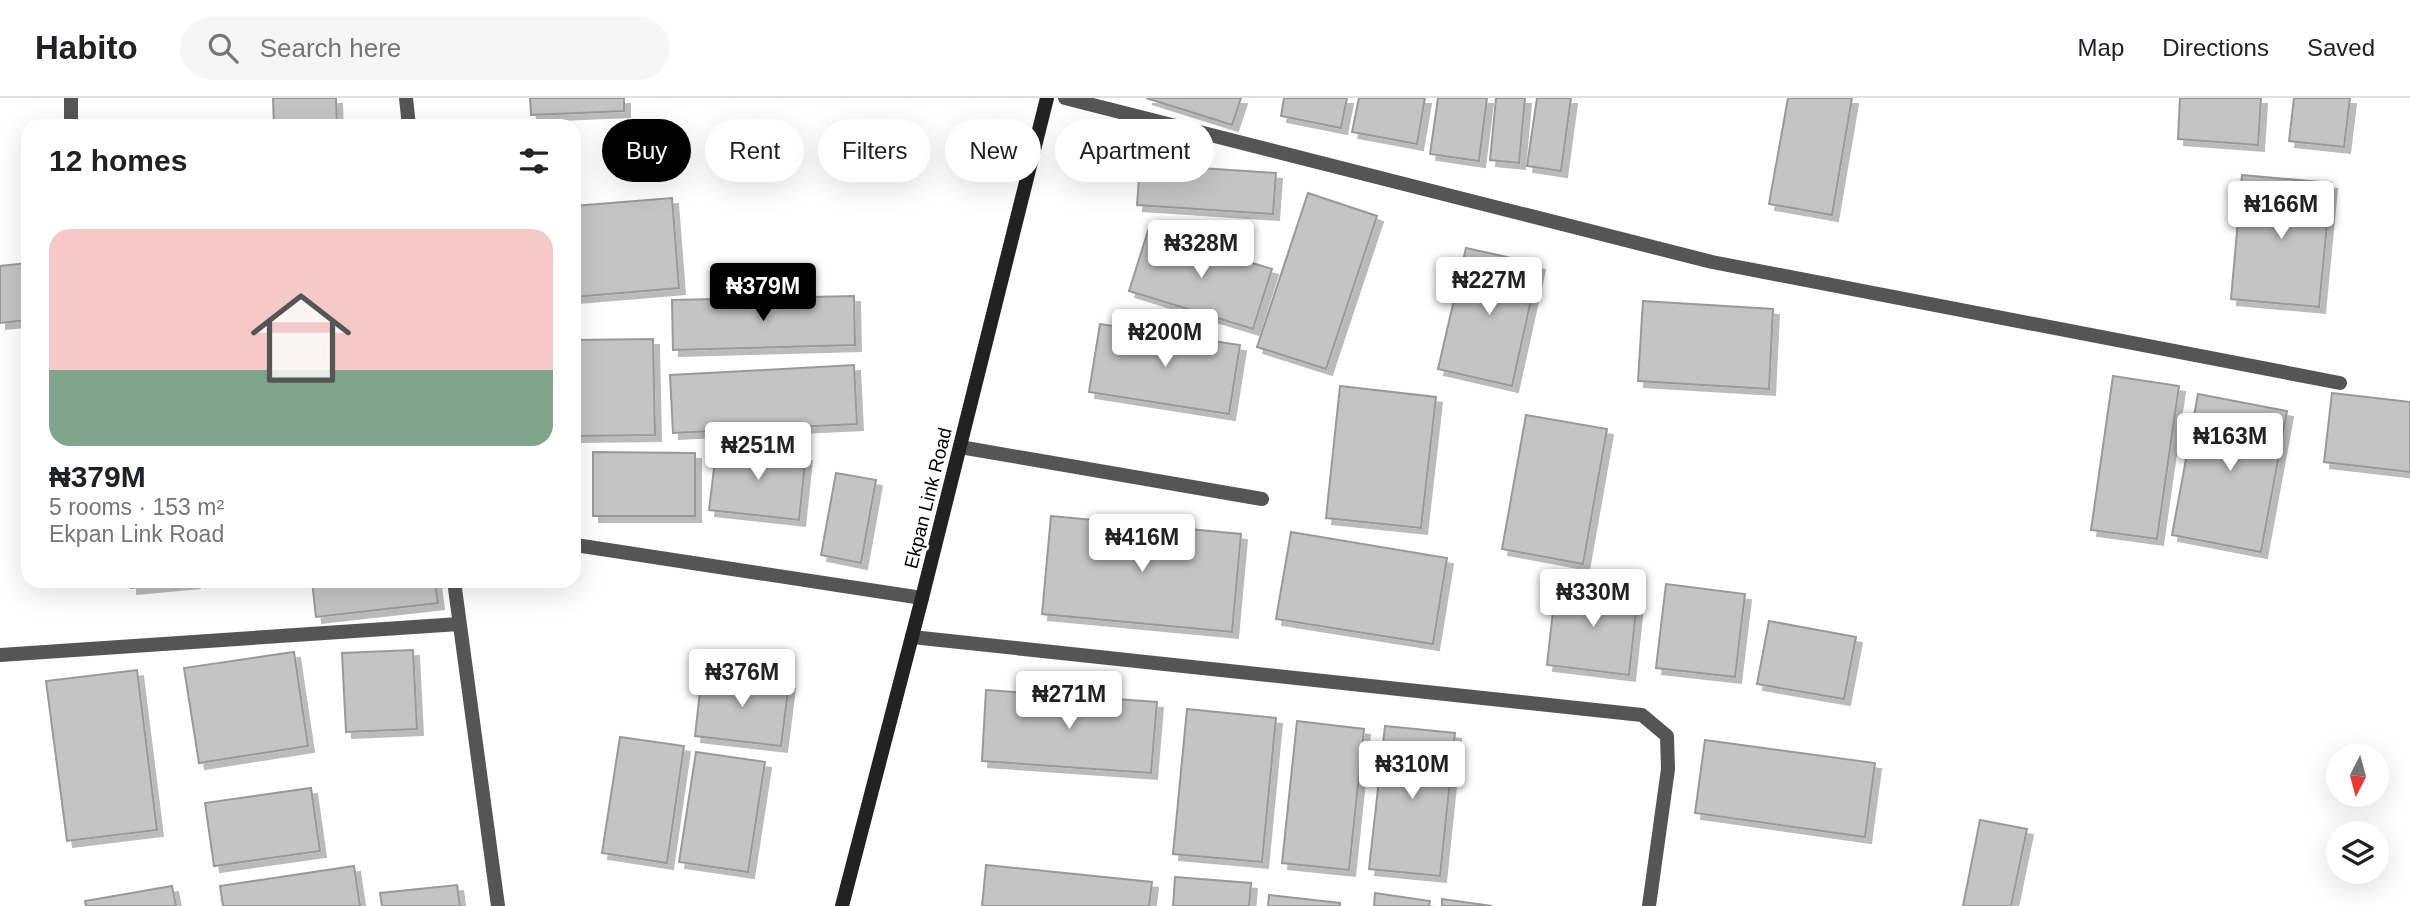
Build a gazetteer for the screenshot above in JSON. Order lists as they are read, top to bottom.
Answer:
{
  "streets": {
    "street": ["Ekpan Link Road"]
  },
  "north": "bottom",
  "page": {
    "header": "Habito",
    "search": "Search here",
    "nav": ["Map", "Directions", "Saved"],
    "chip": [
      "Buy",
      "Rent",
      "Filters",
      "New",
      "Apartment"
    ],
    "heading": "12 homes",
    "price": [
      "₦166M",
      "₦328M",
      "₦227M",
      "₦379M",
      "₦200M",
      "₦163M",
      "₦251M",
      "₦416M",
      "₦330M",
      "₦376M",
      "₦271M",
      "₦310M"
    ],
    "list": [
      {
        "name": "₦379M",
        "note": "5 rooms · 153 m² · Ekpan Link Road"
      }
    ]
  }
}
